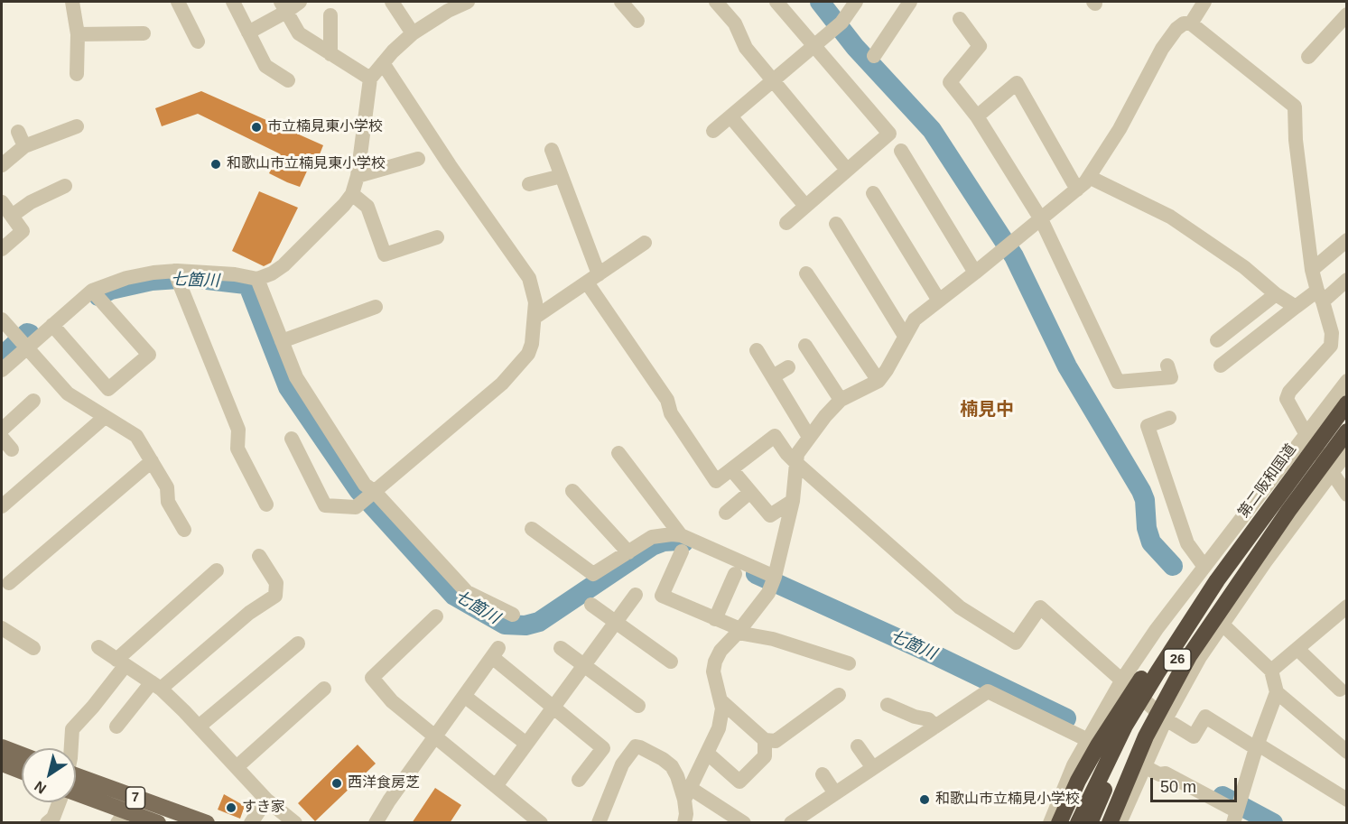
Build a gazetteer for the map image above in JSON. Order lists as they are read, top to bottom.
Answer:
{
  "streets": {
    "highway": ["第二阪和国道", "26"],
    "main road": ["7"]
  },
  "crossings": [
    ["第二阪和国道", "26"]
  ],
  "districts": ["楠見中"],
  "water": ["七箇川"],
  "places": [
    "市立楠見東小学校",
    "和歌山市立楠見東小学校",
    "西洋食房芝",
    "和歌山市立楠見小学校",
    "すき家"
  ],
  "scale_bar": "50 m",
  "north": "bottom left"
}
